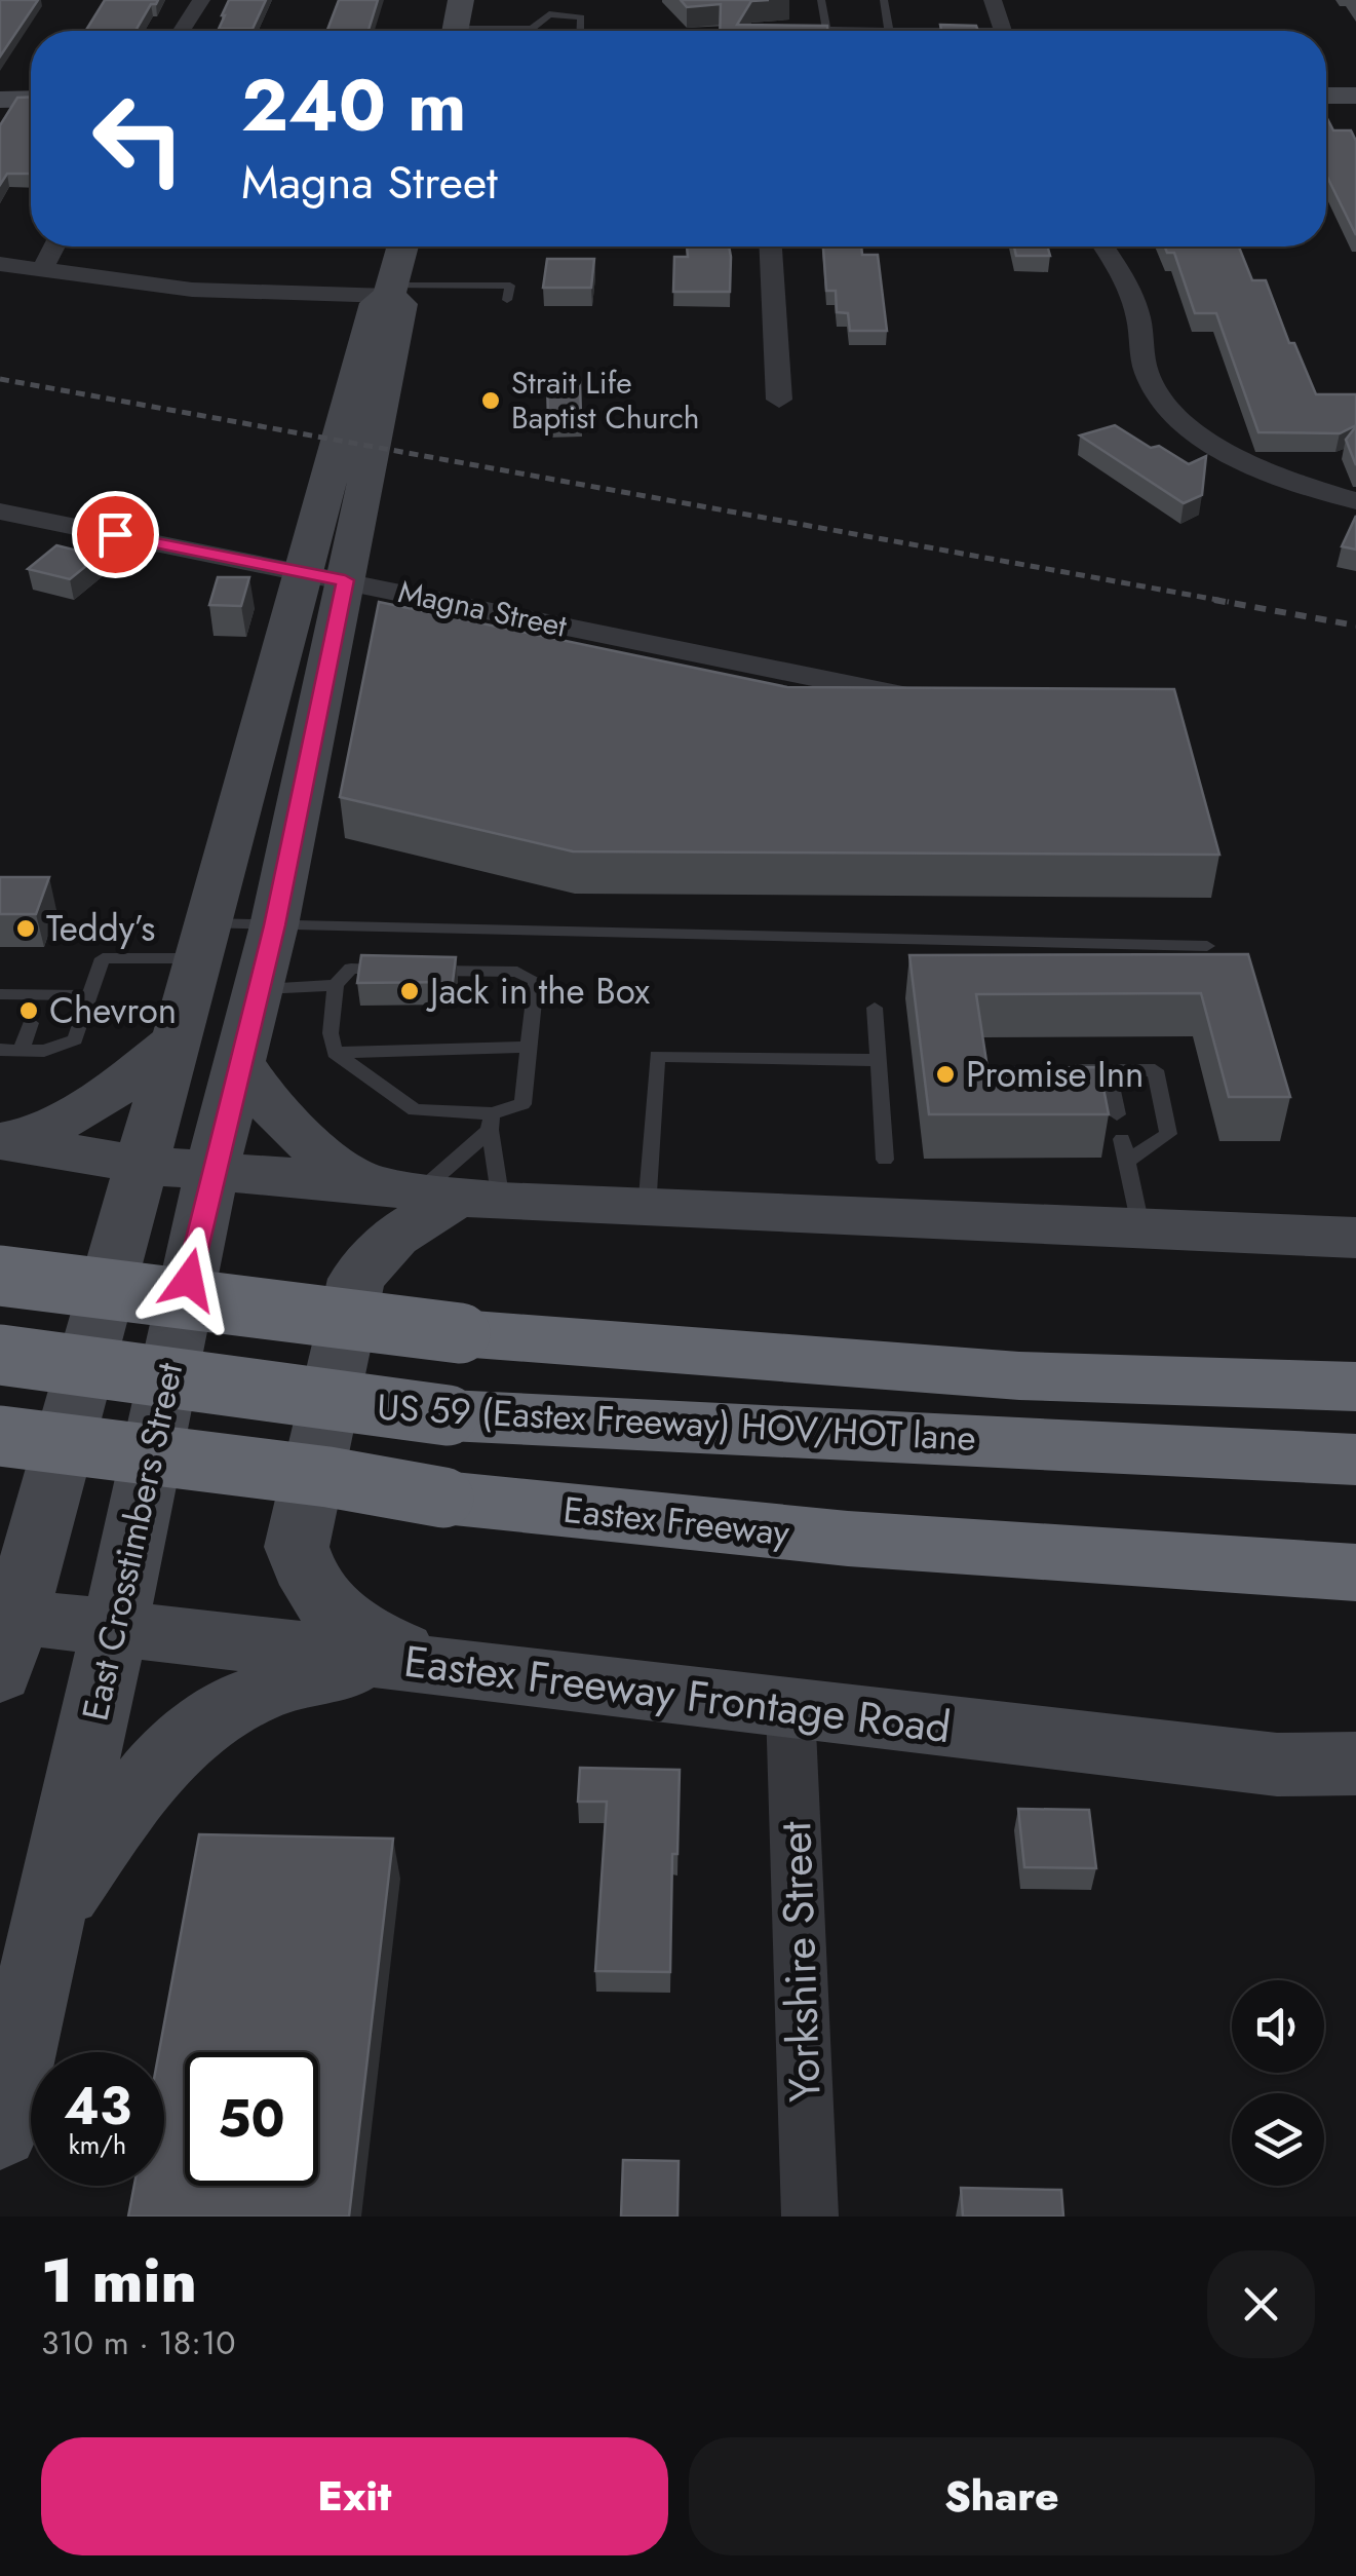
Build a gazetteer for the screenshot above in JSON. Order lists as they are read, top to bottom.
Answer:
{
  "streets": {
    "highway": ["US 59 (Eastex Freeway) HOV/HOT lane", "Eastex Freeway"],
    "main road": ["East Crosstimbers Street", "Eastex Freeway Frontage Road"],
    "street": ["Magna Street", "Yorkshire Street"]
  },
  "crossings": [
    ["Magna Street", "East Crosstimbers Street"],
    ["East Crosstimbers Street", "Eastex Freeway Frontage Road"],
    ["Eastex Freeway Frontage Road", "Yorkshire Street"]
  ],
  "places": [
    "Strait Life Baptist Church",
    "Teddy’s",
    "Jack in the Box",
    "Chevron",
    "Promise Inn"
  ],
  "page": {
    "turn": ["240 m", "Magna Street"],
    "speed": "43 km/h",
    "limit": "50",
    "heading": ["1 min", "310 m · 18:10"],
    "buttons": ["Exit", "Share"]
  }
}
